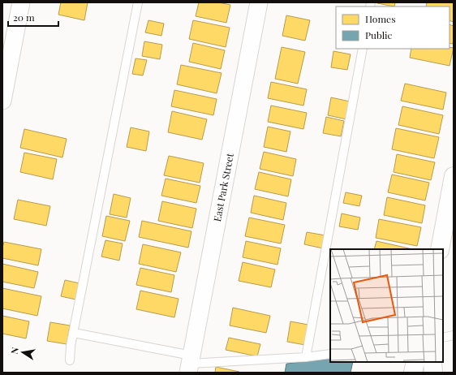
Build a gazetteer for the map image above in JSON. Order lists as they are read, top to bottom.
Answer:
{
  "streets": {
    "street": ["East Park Street"]
  },
  "legend": ["Homes", "Public"],
  "scale_bar": "20 m",
  "north": "left"
}
